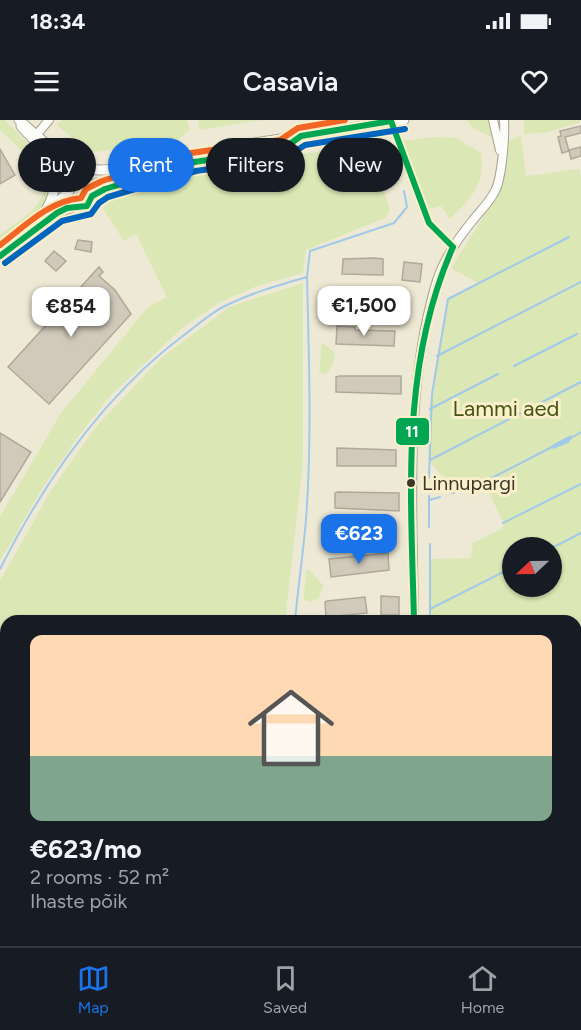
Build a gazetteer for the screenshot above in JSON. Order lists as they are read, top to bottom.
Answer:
{
  "parks": ["Lammi aed"],
  "places": ["Linnupargi"],
  "lines": ["transit line 11"],
  "north": "left",
  "page": {
    "status": "18:34",
    "header": "Casavia",
    "chip": [
      "Buy",
      "Rent",
      "Filters",
      "New"
    ],
    "price": ["€1,500", "€854", "€623"],
    "list": [
      {
        "name": "€623/mo",
        "note": "2 rooms · 52 m² · Ihaste põik"
      }
    ],
    "tabs": ["Map", "Saved", "Home"]
  }
}
